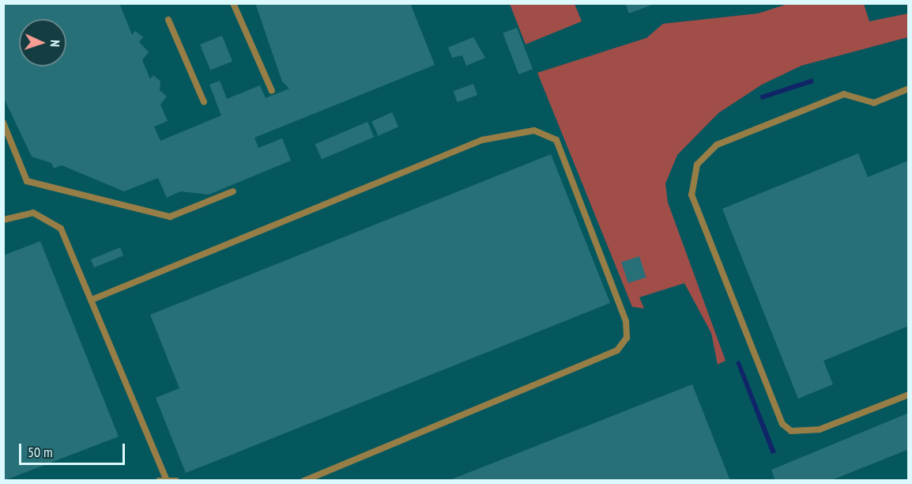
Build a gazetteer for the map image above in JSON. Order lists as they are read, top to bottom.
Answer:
{
  "scale_bar": "50 m",
  "north": "right"
}
